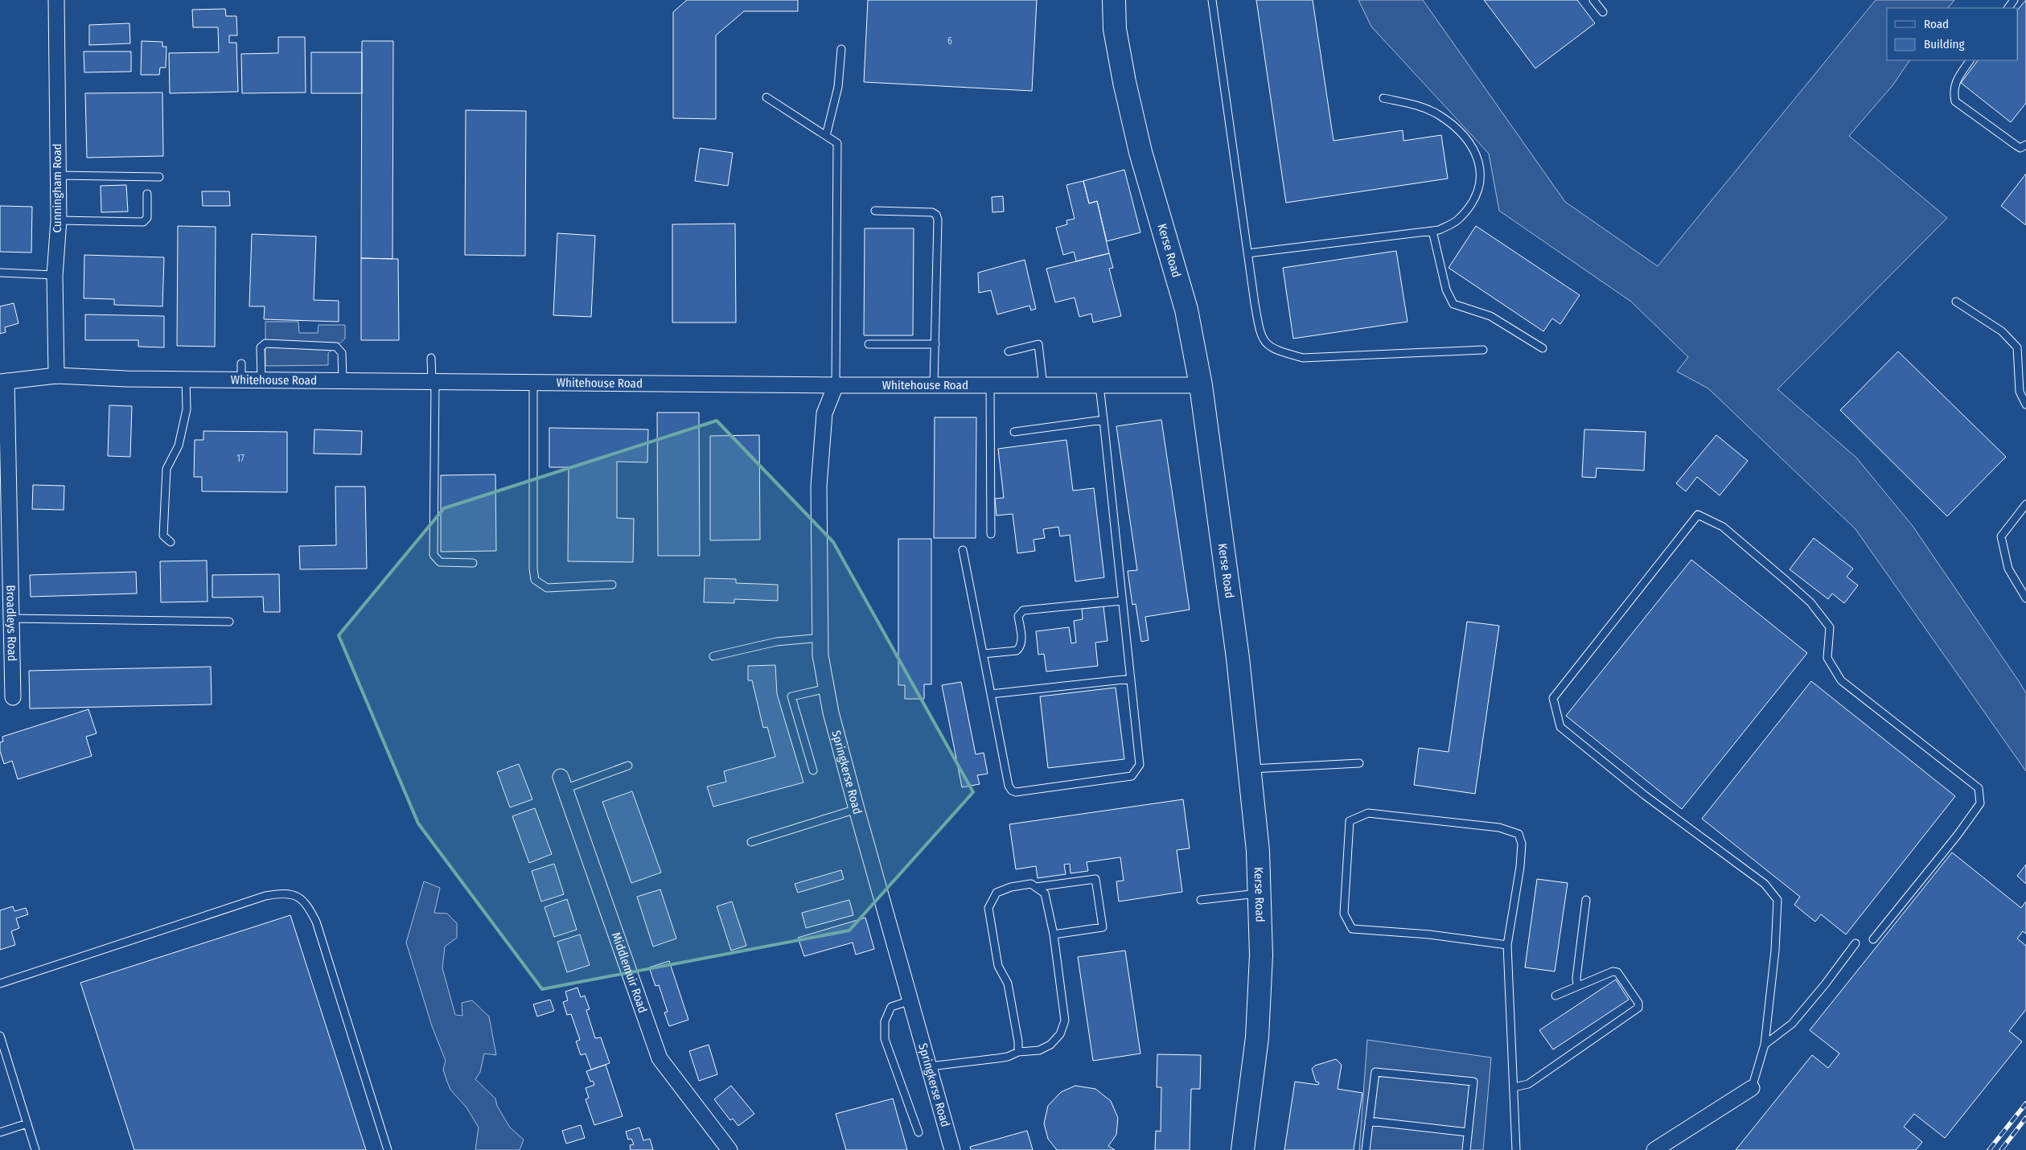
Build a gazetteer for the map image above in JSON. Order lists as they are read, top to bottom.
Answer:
{
  "streets": {
    "main road": ["Kerse Road"],
    "street": [
      "Cunningham Road",
      "Whitehouse Road",
      "Broadleys Road",
      "Springkerse Road",
      "Middlemuir Road"
    ]
  },
  "crossings": [
    ["Cunningham Road", "Whitehouse Road"],
    ["Kerse Road", "Whitehouse Road"],
    ["Whitehouse Road", "Broadleys Road"],
    ["Whitehouse Road", "Springkerse Road"]
  ],
  "house_numbers": ["6", "17"],
  "legend": ["Road", "Building"]
}
